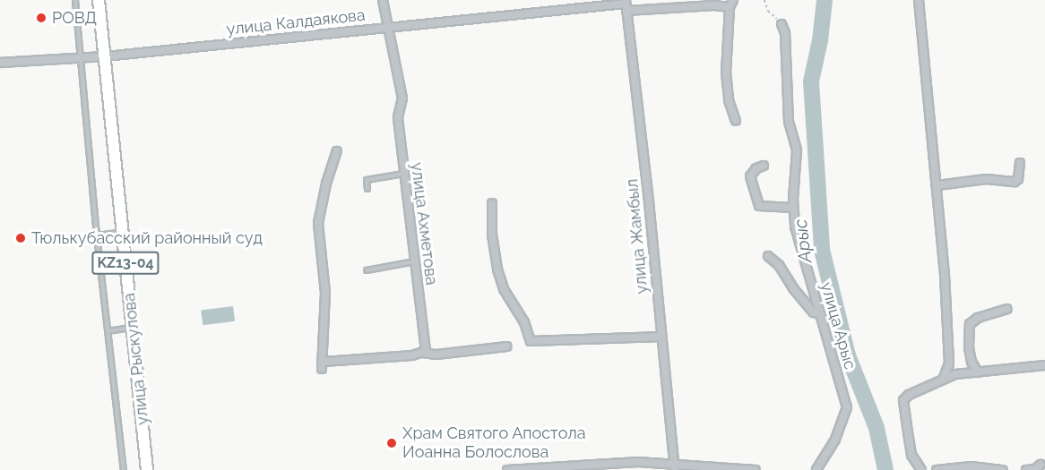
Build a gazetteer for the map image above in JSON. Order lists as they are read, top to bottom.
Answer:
{
  "streets": {
    "main road": ["KZ13-04", "улица Рыскулова"],
    "street": [
      "улица Калдаякова",
      "улица Ахметова",
      "улица Жамбыл",
      "улица Арыс"
    ]
  },
  "crossings": [
    ["улица Калдаякова", "улица Ахметова"],
    ["улица Калдаякова", "улица Жамбыл"],
    ["улица Калдаякова", "KZ13-04"],
    ["улица Калдаякова", "улица Рыскулова"],
    ["KZ13-04", "улица Рыскулова"]
  ],
  "water": ["Арыс"],
  "places": ["РОВД", "Тюлькубасский районный суд", "Храм Святого Апостола Иоанна Болослова"]
}
